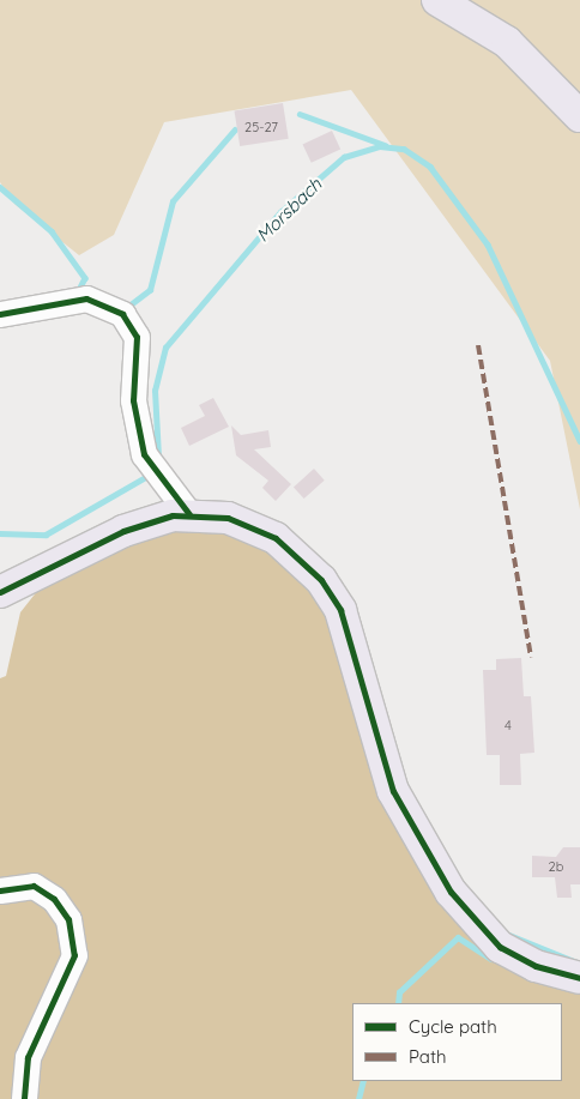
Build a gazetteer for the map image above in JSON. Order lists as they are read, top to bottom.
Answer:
{
  "water": ["Morsbach"],
  "house_numbers": ["25-27", "4", "2b"],
  "legend": ["Cycle path", "Path"]
}
